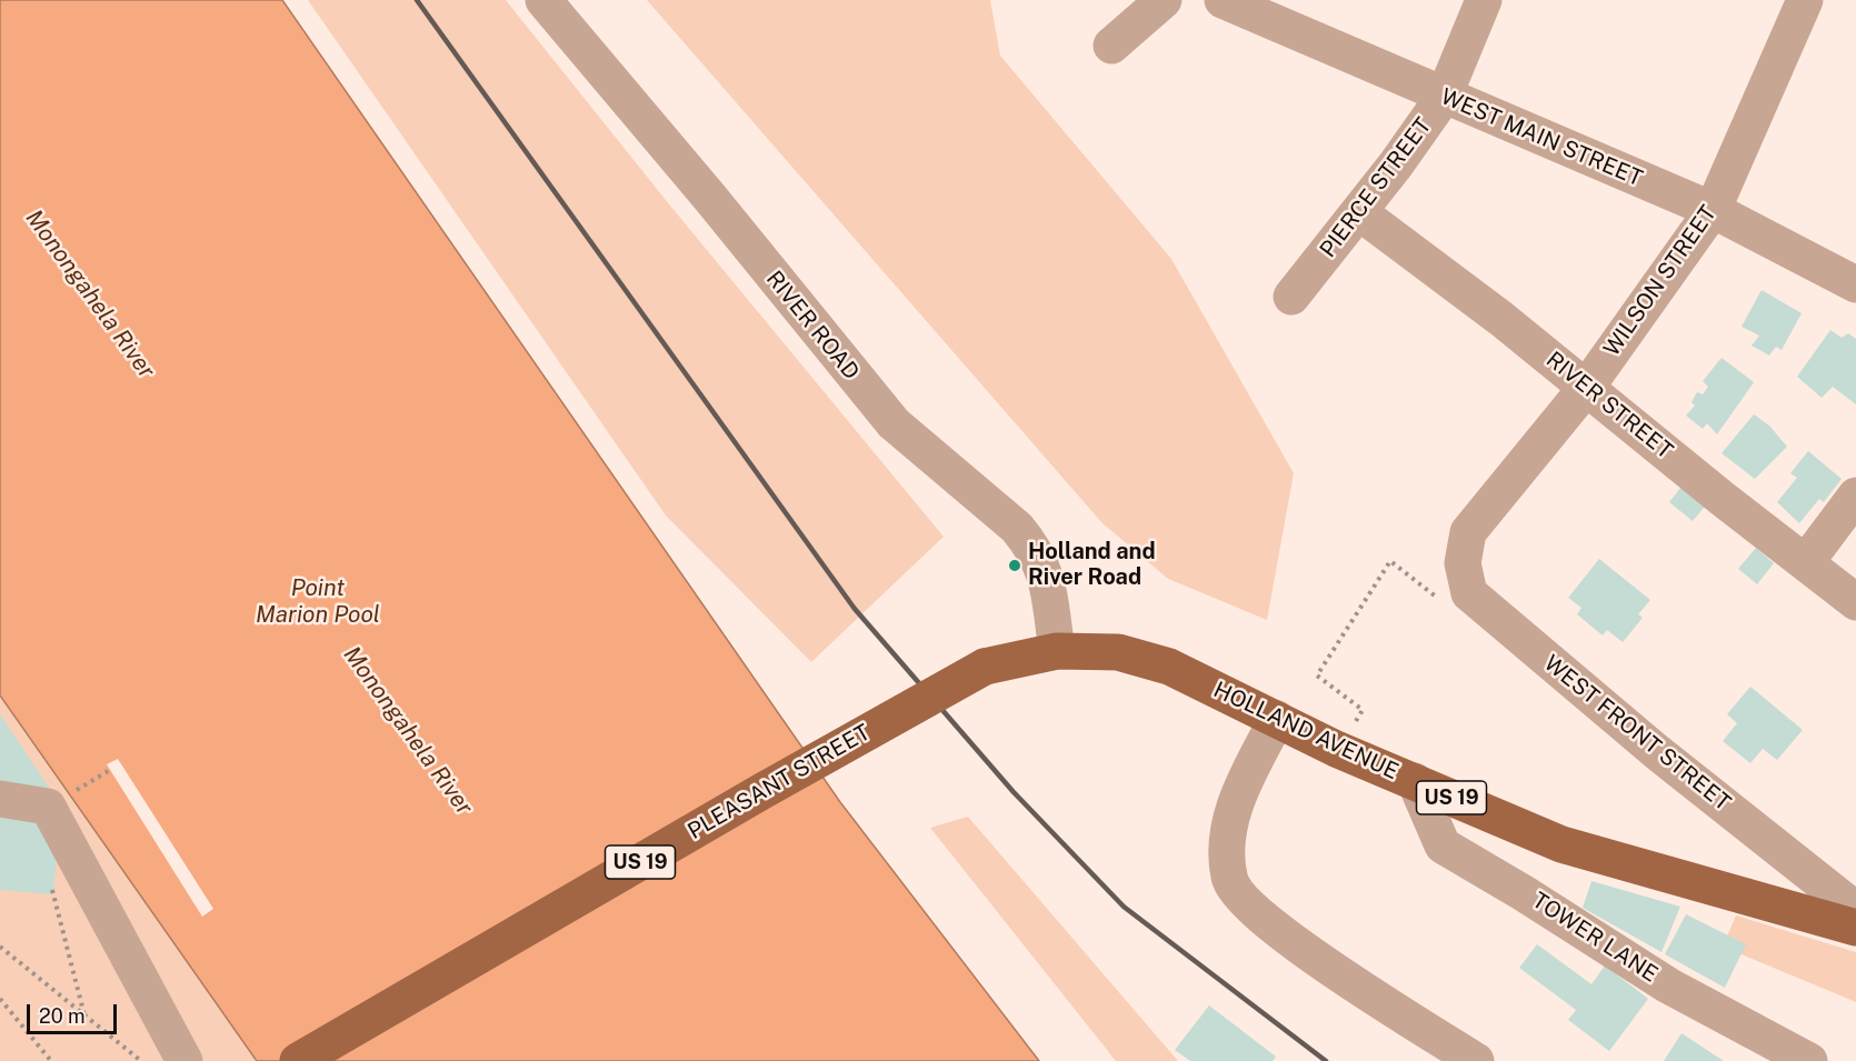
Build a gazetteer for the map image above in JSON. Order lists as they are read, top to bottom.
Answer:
{
  "streets": {
    "main road": ["HOLLAND AVENUE", "PLEASANT STREET", "US 19"],
    "street": [
      "WEST MAIN STREET",
      "PIERCE STREET",
      "WILSON STREET",
      "RIVER ROAD",
      "RIVER STREET",
      "WEST FRONT STREET",
      "TOWER LANE"
    ]
  },
  "crossings": [
    ["WEST MAIN STREET", "PIERCE STREET"],
    ["WEST MAIN STREET", "WILSON STREET"],
    ["PIERCE STREET", "RIVER STREET"],
    ["WILSON STREET", "RIVER STREET"],
    ["WILSON STREET", "WEST FRONT STREET"],
    ["RIVER ROAD", "HOLLAND AVENUE"],
    ["RIVER ROAD", "PLEASANT STREET"],
    ["HOLLAND AVENUE", "PLEASANT STREET"],
    ["HOLLAND AVENUE", "TOWER LANE"]
  ],
  "water": ["Monongahela River", "Point Marion Pool"],
  "places": ["Holland and River Road"],
  "scale_bar": "20 m"
}
